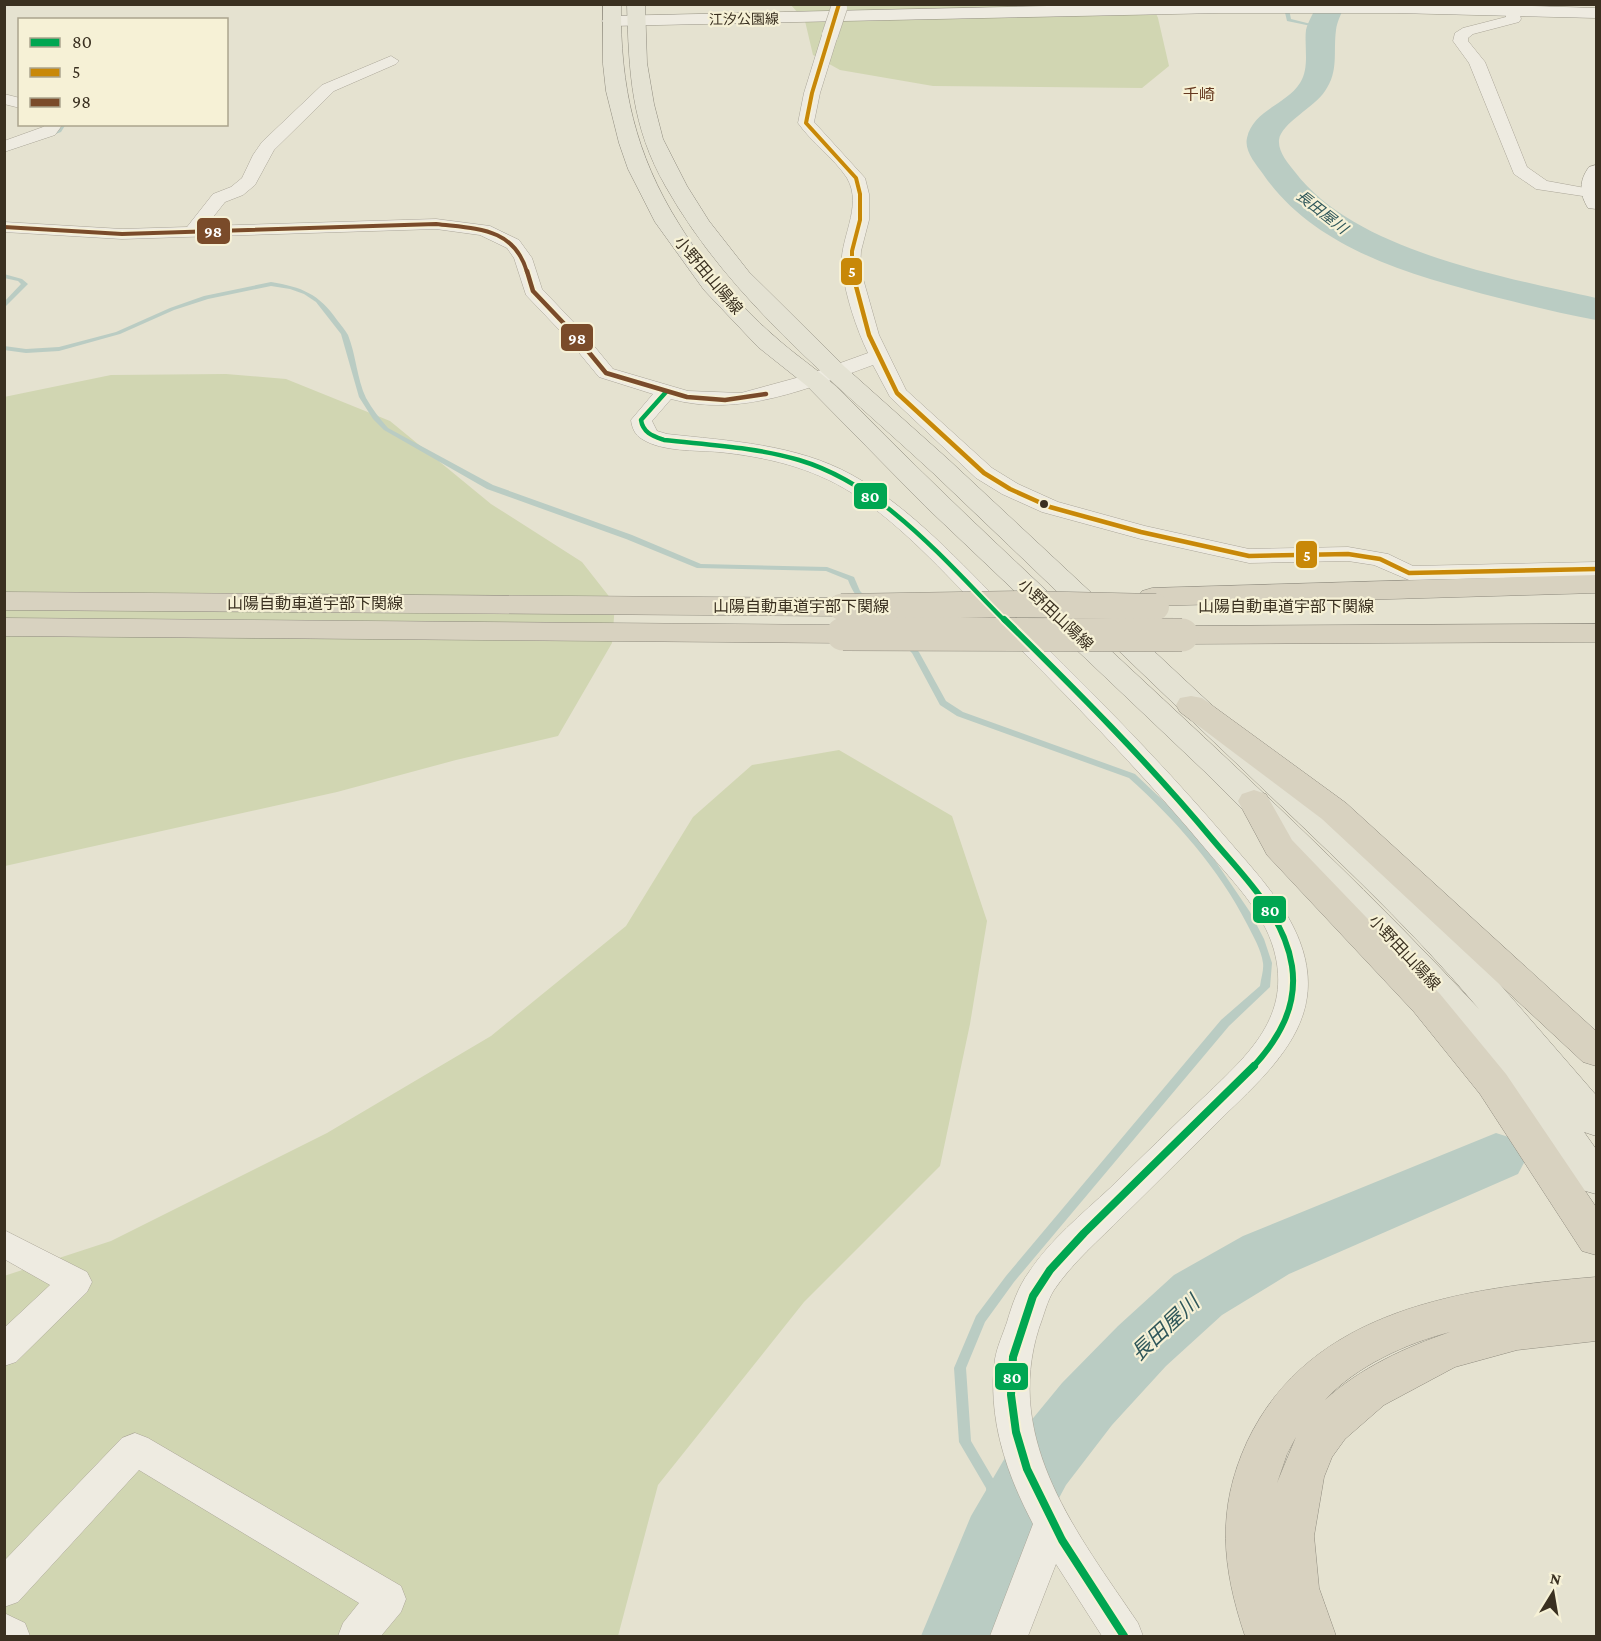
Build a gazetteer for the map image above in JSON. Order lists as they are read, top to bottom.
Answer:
{
  "streets": {
    "highway": ["山陽自動車道宇部下関線"],
    "main road": ["江汐公園線", "小野田山陽線"]
  },
  "crossings": [
    ["江汐公園線", "小野田山陽線"]
  ],
  "districts": ["千崎"],
  "water": ["長田屋川"],
  "lines": ["transit line 5", "transit line 98", "transit line 80"],
  "legend": ["80", "5", "98"],
  "north": "top"
}
